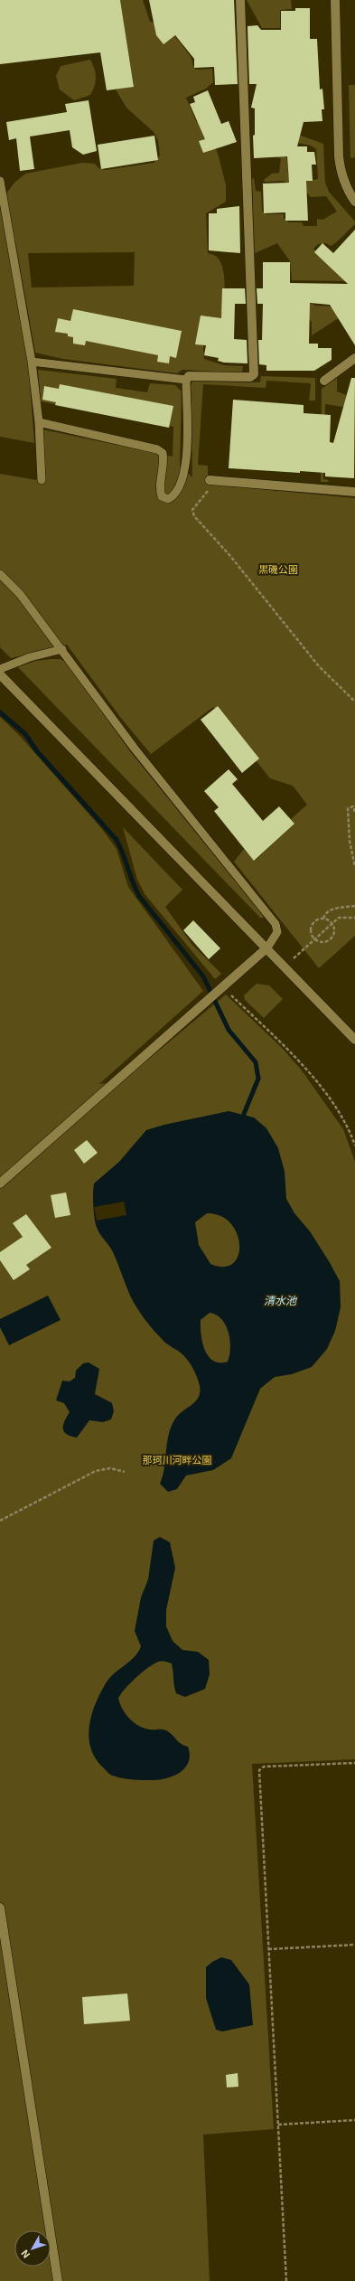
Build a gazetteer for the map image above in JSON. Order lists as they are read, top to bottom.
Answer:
{
  "water": ["清水池"],
  "parks": ["黒磯公園", "那珂川河畔公園"],
  "north": "bottom left"
}
